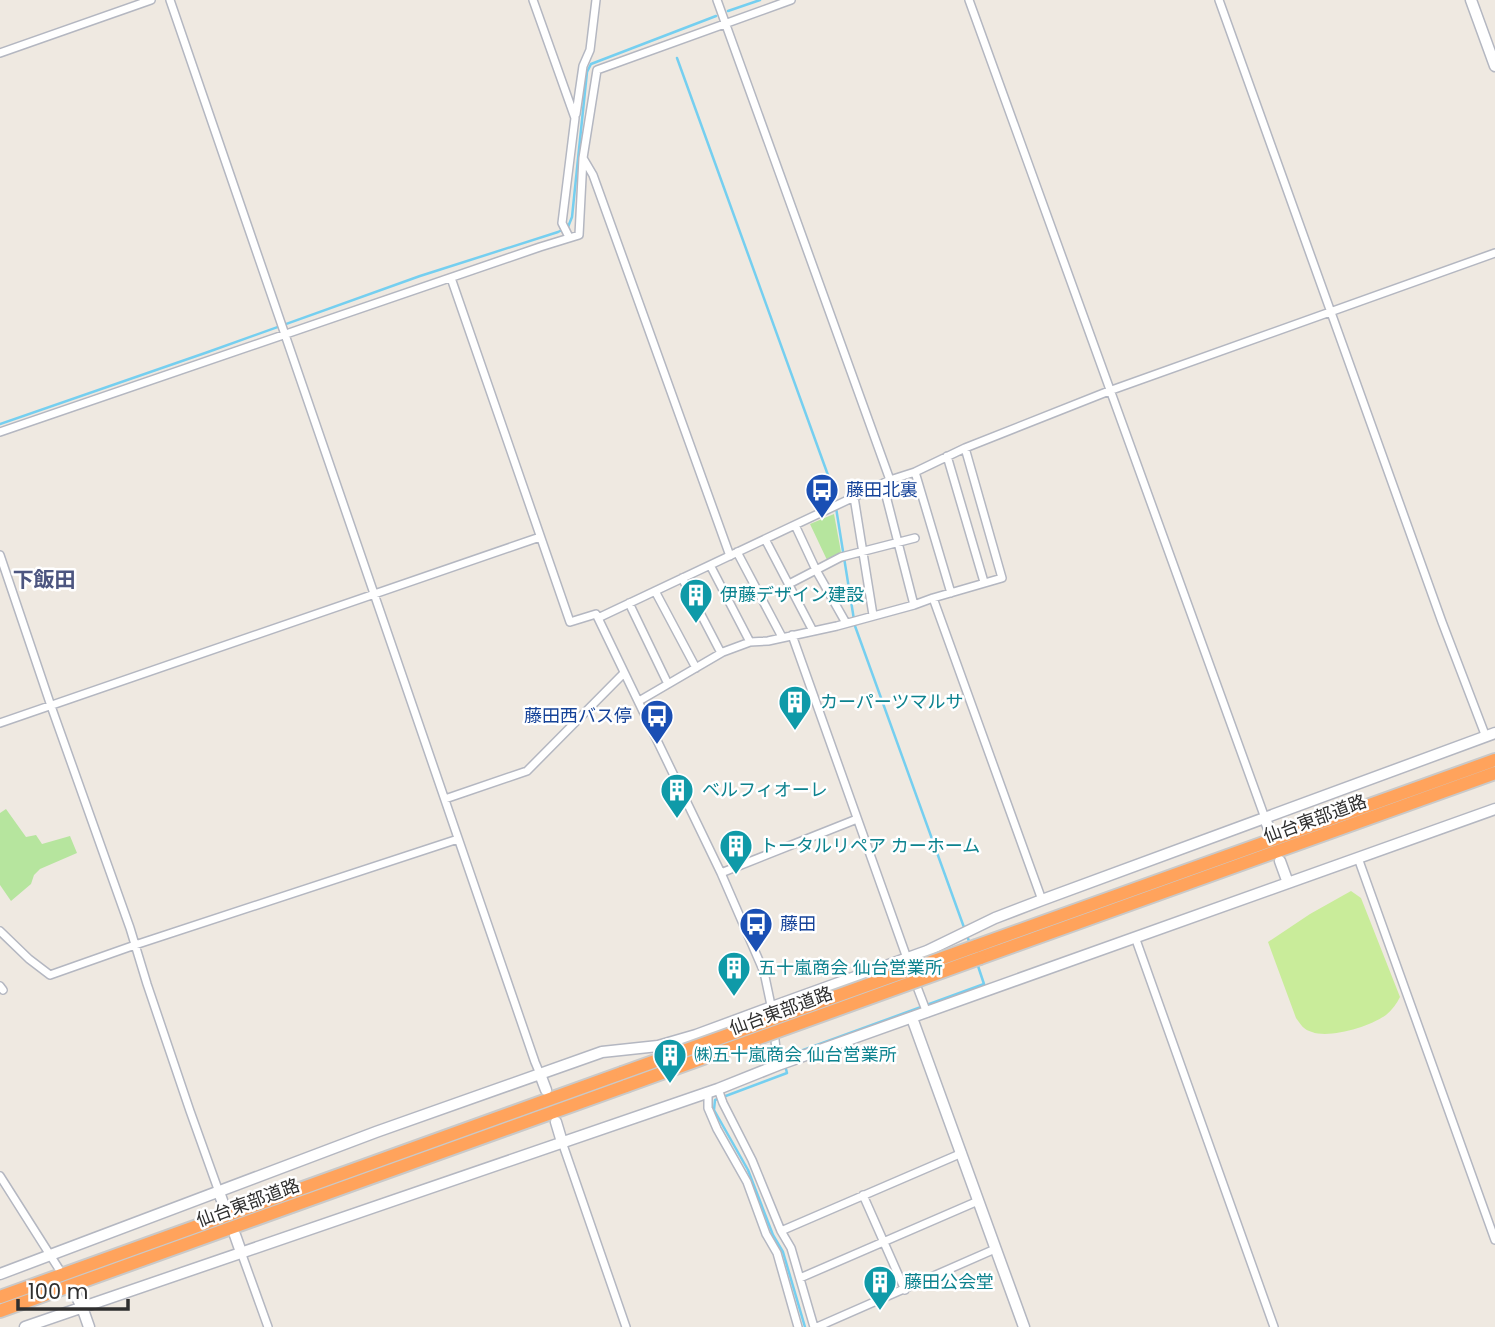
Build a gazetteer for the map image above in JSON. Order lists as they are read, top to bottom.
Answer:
{
  "streets": {
    "highway": ["仙台東部道路"]
  },
  "districts": ["下飯田"],
  "places": {
    "bus stop": ["藤田北裏", "藤田西バス停", "藤田"],
    "building": [
      "伊藤デザイン建設",
      "カーパーツマルサ",
      "ベルフィオーレ",
      "トータルリペア カーホーム",
      "五十嵐商会 仙台営業所",
      "㈱五十嵐商会 仙台営業所",
      "藤田公会堂"
    ]
  },
  "scale_bar": "100 m"
}
